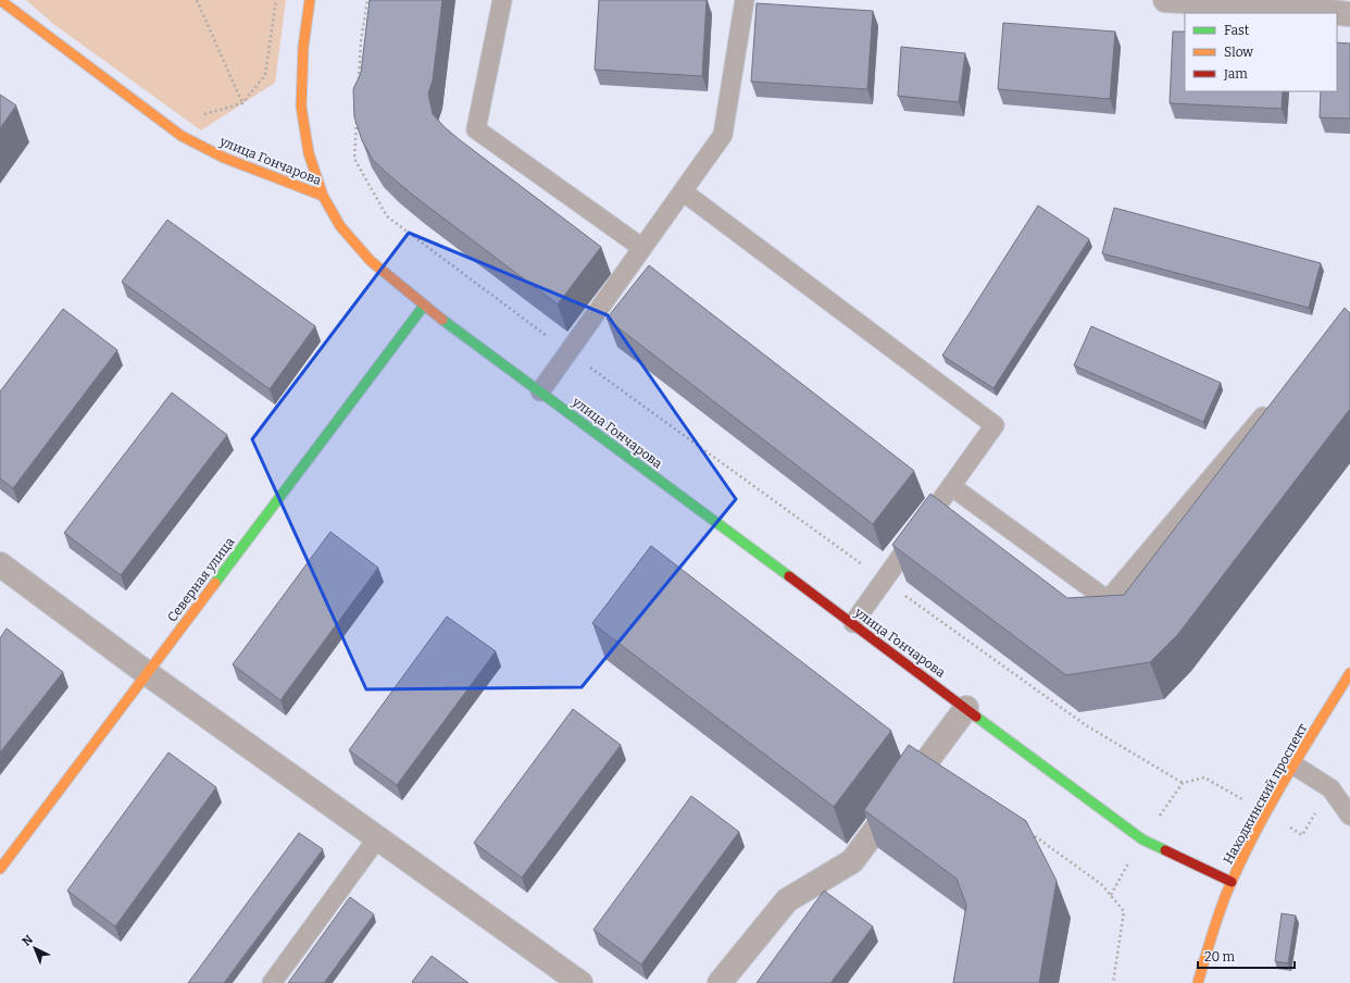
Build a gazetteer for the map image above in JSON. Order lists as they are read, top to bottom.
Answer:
{
  "streets": {
    "main road": ["улица Гончарова", "Северная улица", "Находкинский проспект"]
  },
  "crossings": [
    ["улица Гончарова", "Северная улица"],
    ["улица Гончарова", "Находкинский проспект"]
  ],
  "legend": ["Fast", "Slow", "Jam"],
  "scale_bar": "20 m",
  "north": "top left"
}
